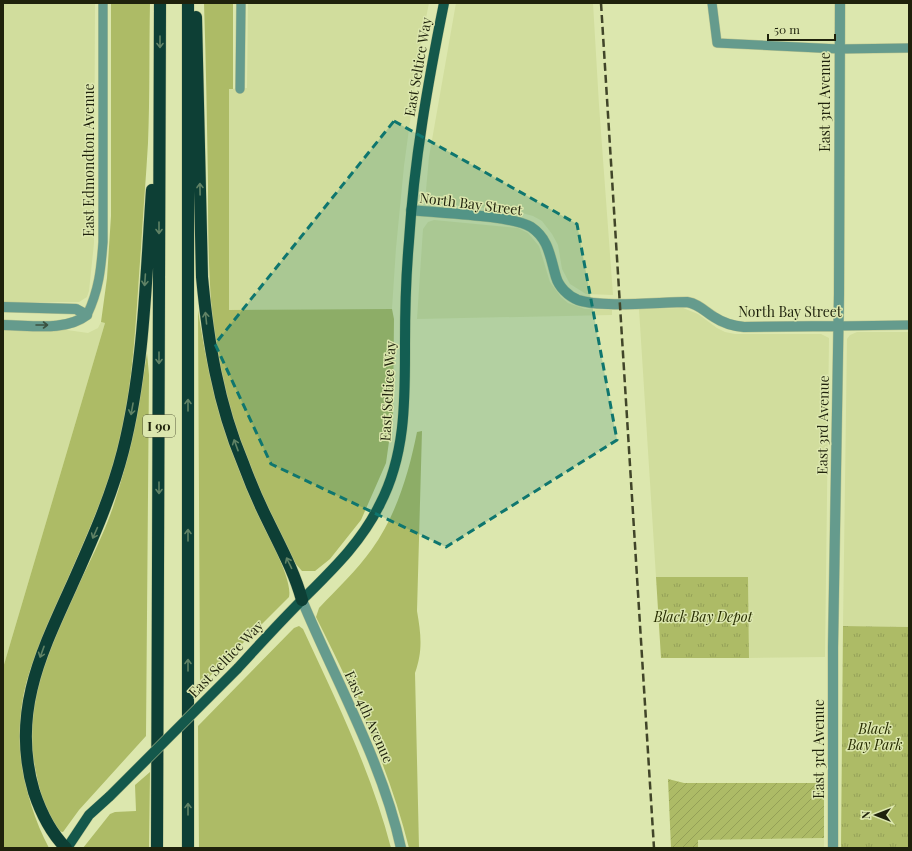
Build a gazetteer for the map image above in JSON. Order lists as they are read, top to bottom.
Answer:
{
  "streets": {
    "highway": ["I 90"],
    "main road": ["East Seltice Way"],
    "street": [
      "East 3rd Avenue",
      "East Edmondton Avenue",
      "North Bay Street",
      "East 4th Avenue"
    ]
  },
  "crossings": [
    ["East Seltice Way", "North Bay Street"],
    ["East Seltice Way", "East 4th Avenue"],
    ["East 3rd Avenue", "North Bay Street"]
  ],
  "parks": ["Black Bay Depot", "Black Bay Park"],
  "scale_bar": "50 m",
  "north": "left"
}
